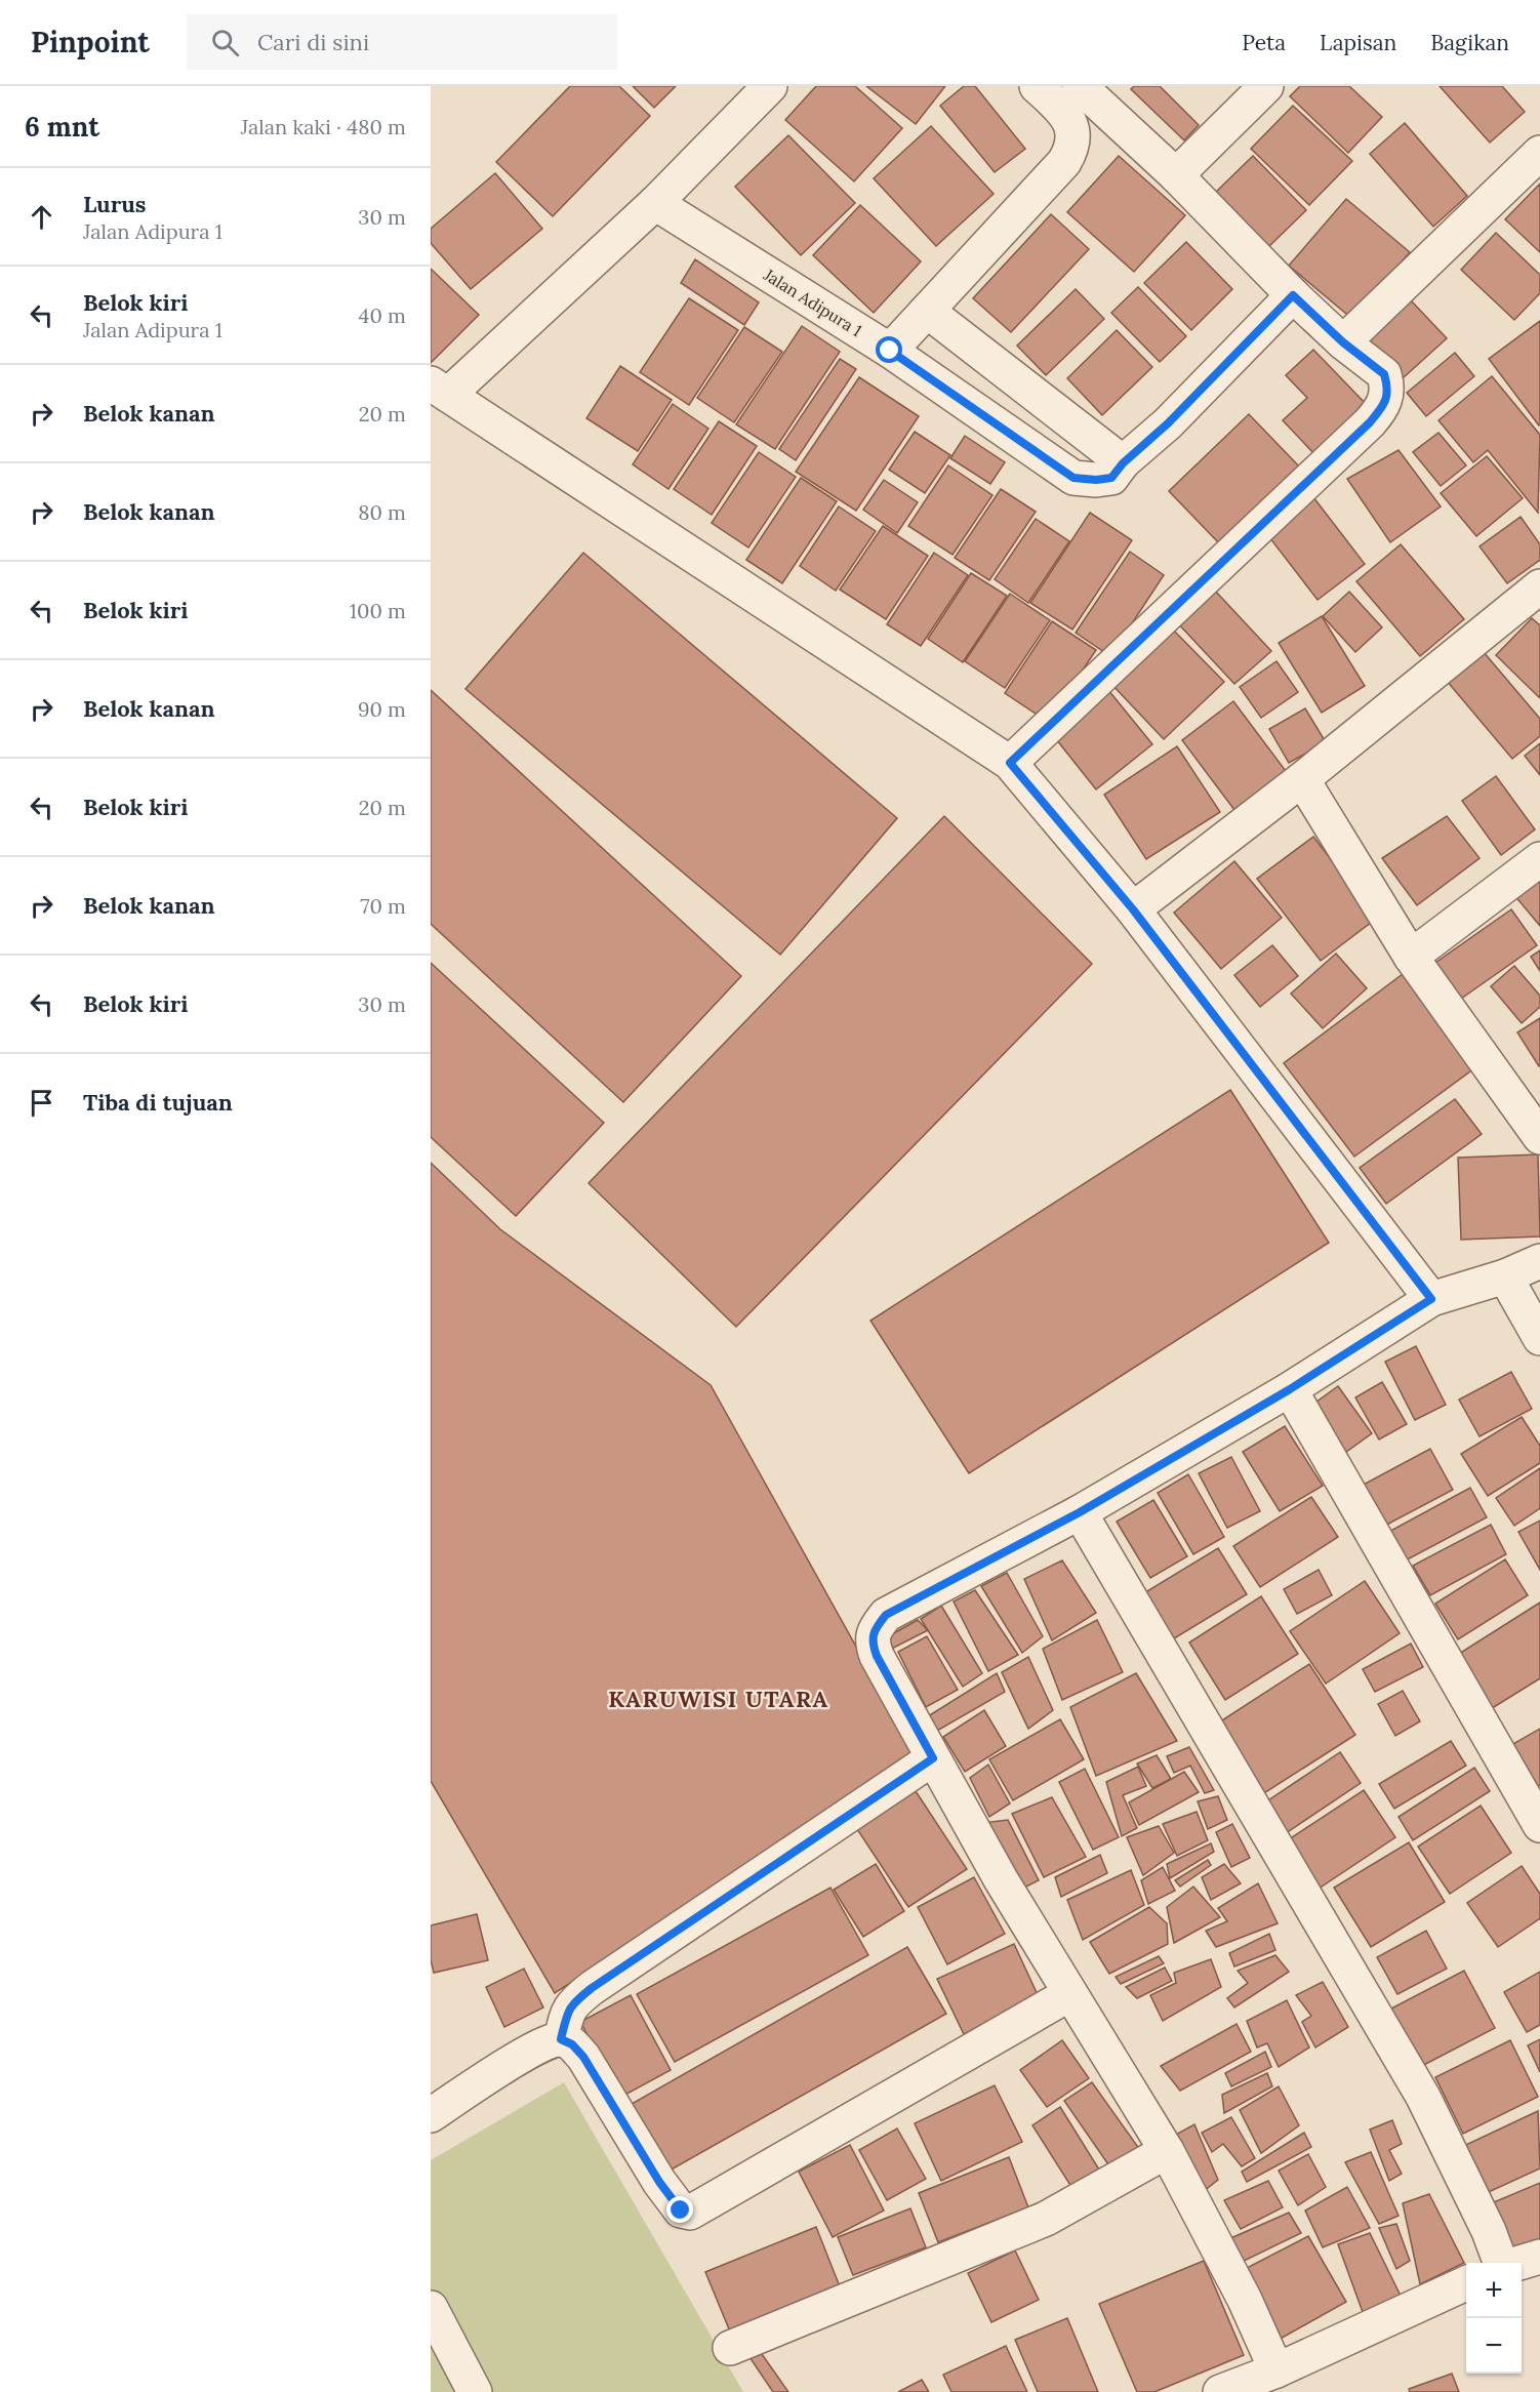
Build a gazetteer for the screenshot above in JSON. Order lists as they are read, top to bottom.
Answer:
{
  "streets": {
    "street": ["Jalan Adipura 1"]
  },
  "districts": ["KARUWISI UTARA"],
  "page": {
    "header": "Pinpoint",
    "search": "Cari di sini",
    "nav": ["Peta", "Lapisan", "Bagikan"],
    "heading": ["6 mnt", "Jalan kaki · 480 m"],
    "list": [
      ["Lurus", "Jalan Adipura 1", "30 m"],
      ["Belok kiri", "Jalan Adipura 1", "40 m"],
      ["Belok kanan", "20 m"],
      ["Belok kanan", "80 m"],
      ["Belok kiri", "100 m"],
      ["Belok kanan", "90 m"],
      ["Belok kiri", "20 m"],
      ["Belok kanan", "70 m"],
      ["Belok kiri", "30 m"],
      "Tiba di tujuan"
    ],
    "map_buttons": ["+", "−"]
  }
}
